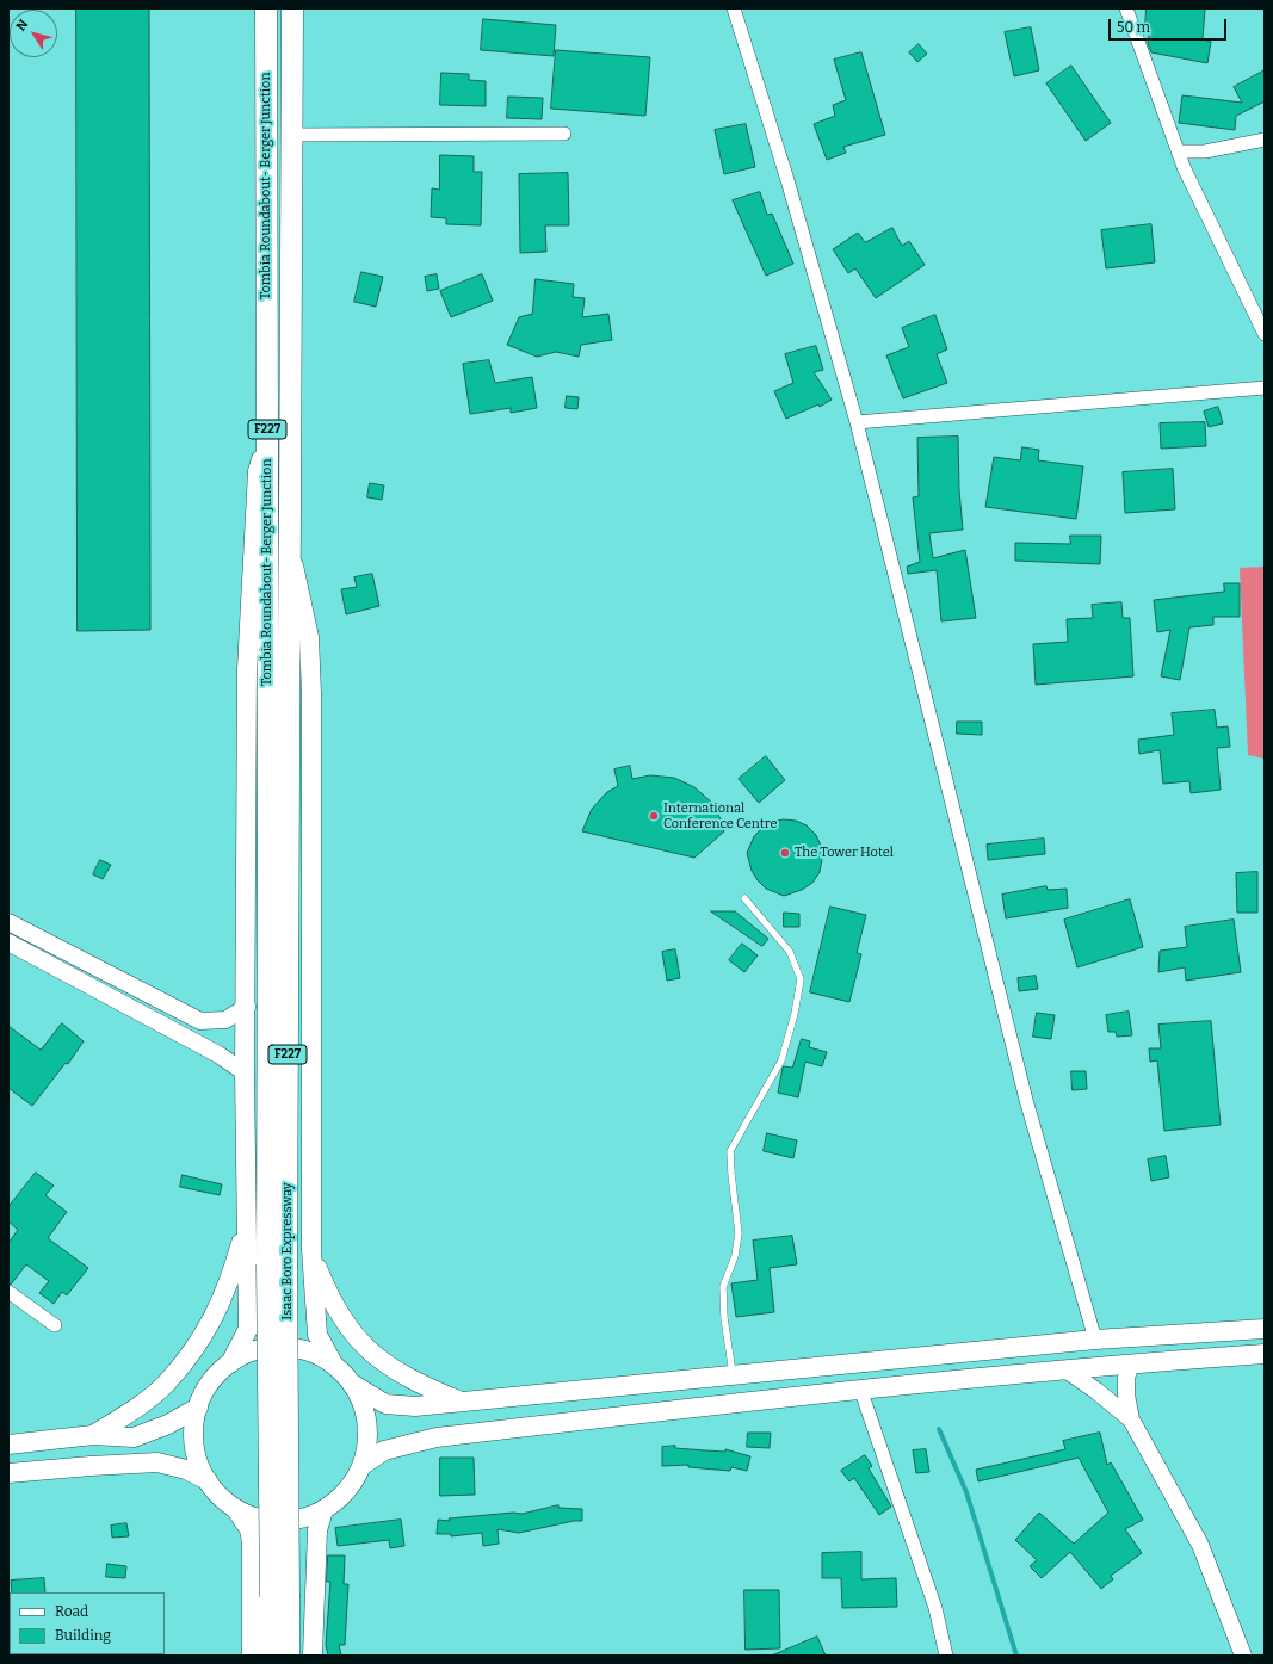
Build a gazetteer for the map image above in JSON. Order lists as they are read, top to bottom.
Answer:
{
  "streets": {
    "main road": ["Tombia Roundabout- Berger Junction", "F227", "Isaac Boro Expressway"]
  },
  "crossings": [
    ["Tombia Roundabout- Berger Junction", "Isaac Boro Expressway"]
  ],
  "places": ["International Conference Centre", "The Tower Hotel"],
  "legend": ["Road", "Building"],
  "scale_bar": "50 m",
  "north": "top left"
}
